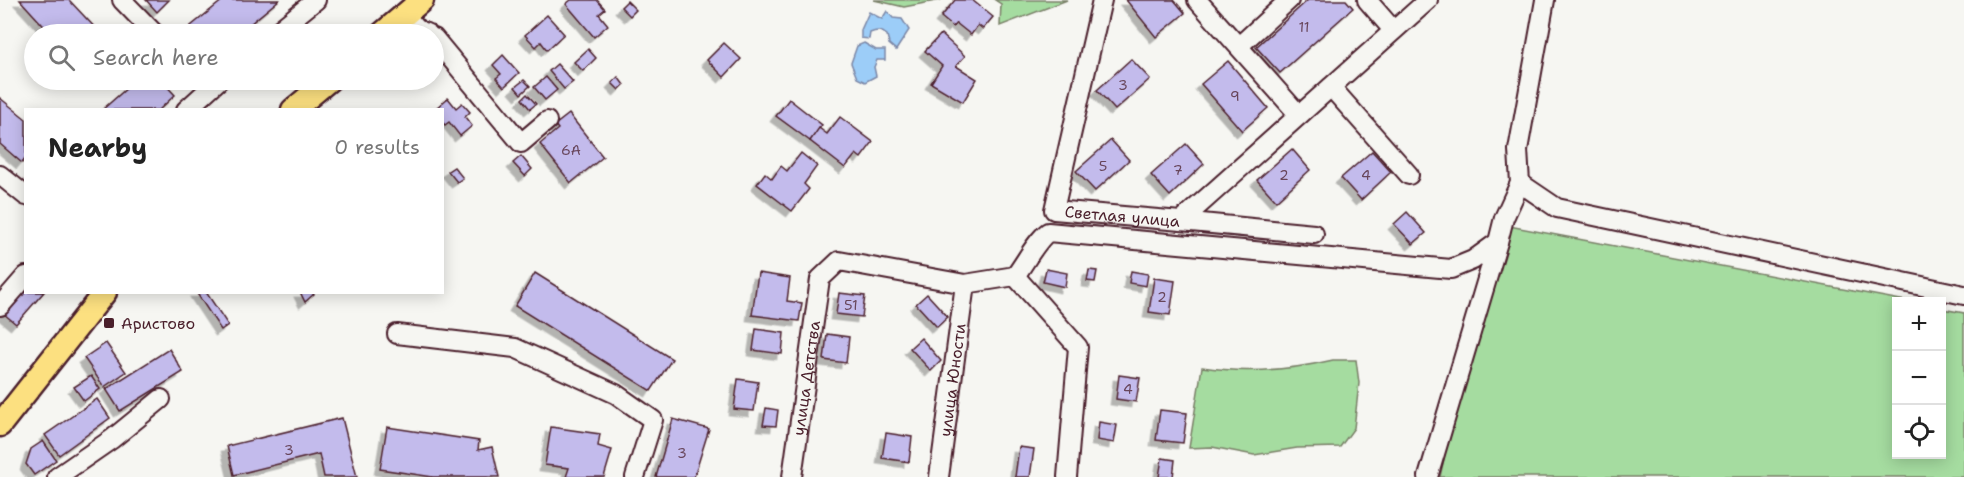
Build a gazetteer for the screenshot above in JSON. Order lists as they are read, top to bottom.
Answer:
{
  "streets": {
    "street": ["Светлая улица", "улица Детства", "улица Юности"]
  },
  "crossings": [
    ["улица Детства", "улица Юности"]
  ],
  "places": {
    "transit": ["Аристово"]
  },
  "house_numbers": [
    "11",
    "3",
    "9",
    "6А",
    "5",
    "7",
    "2",
    "4",
    "2",
    "51",
    "4",
    "3",
    "3"
  ],
  "page": {
    "search": "Search here",
    "heading": ["Nearby", "0 results"],
    "map_buttons": ["+", "−"]
  }
}
